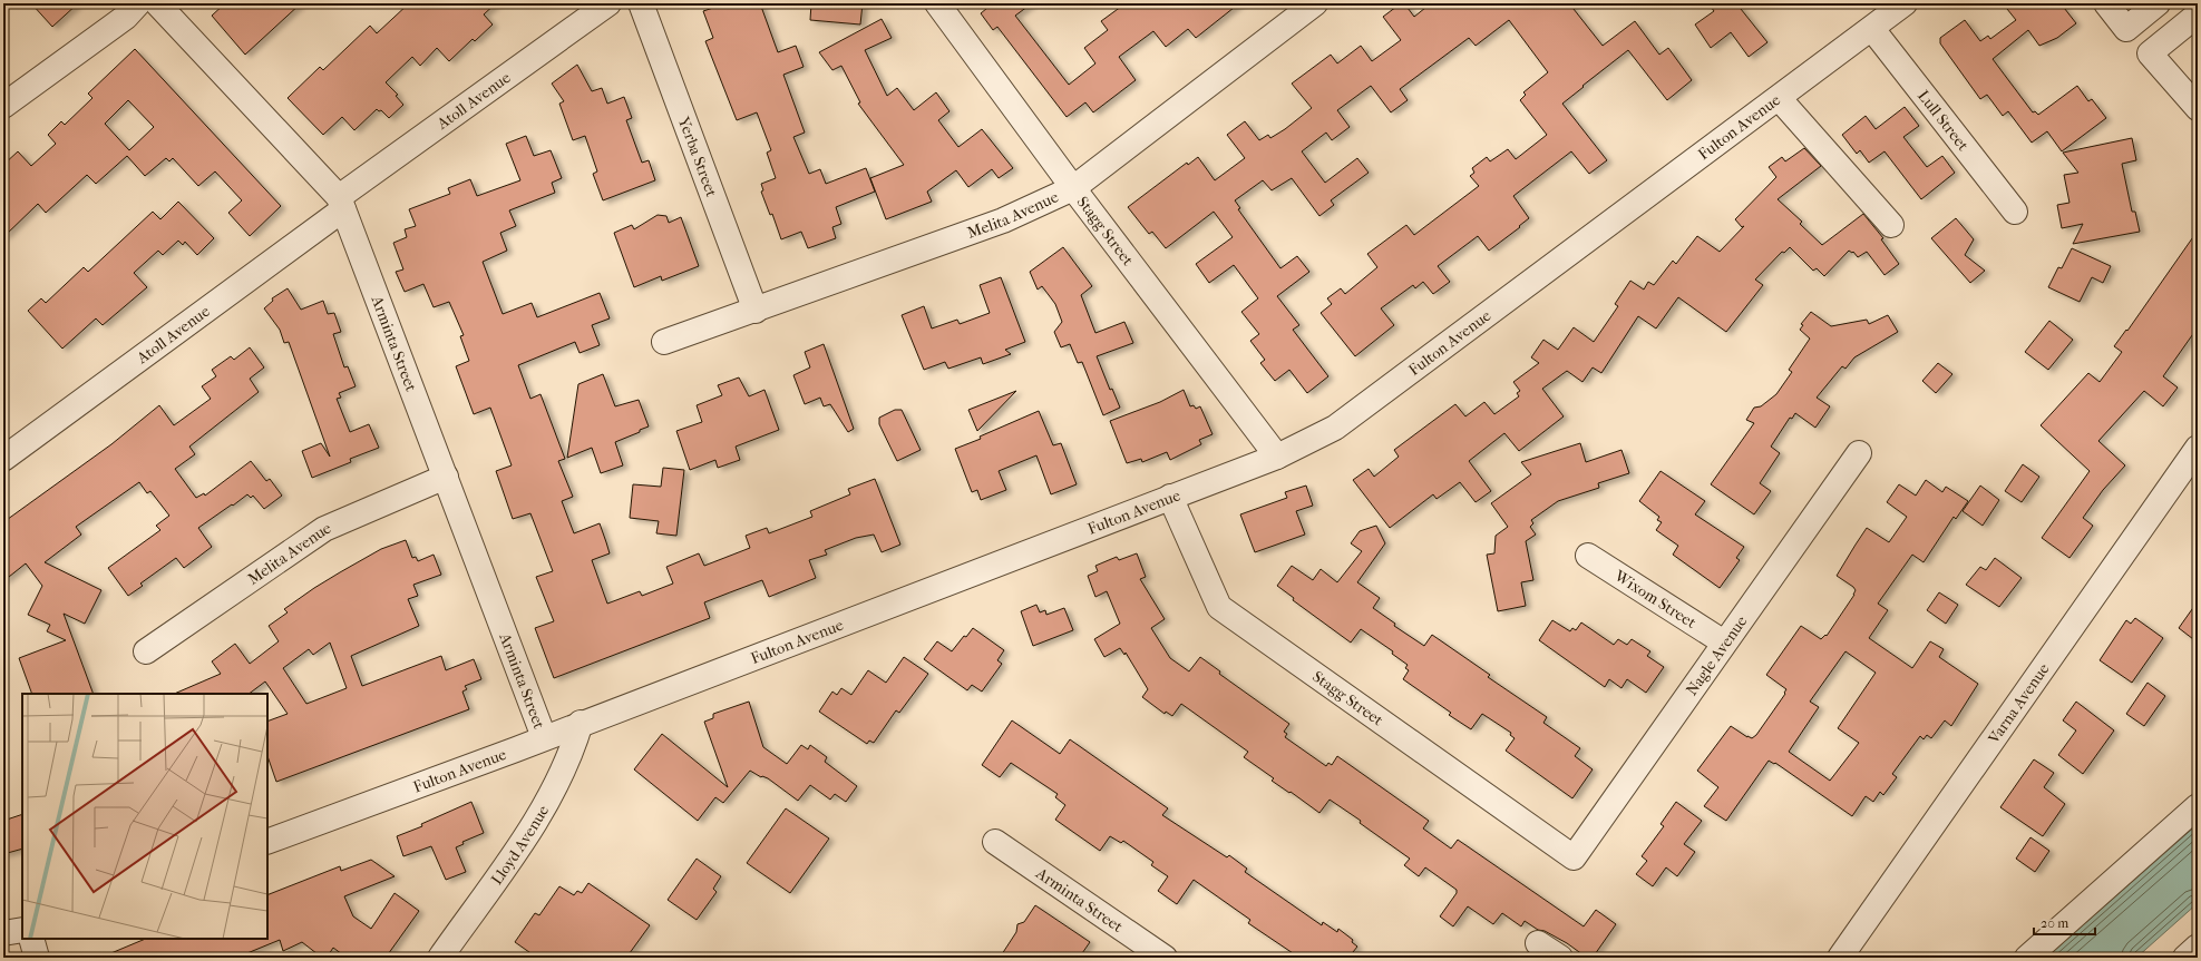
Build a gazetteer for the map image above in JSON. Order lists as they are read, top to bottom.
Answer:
{
  "streets": {
    "street": [
      "Atoll Avenue",
      "Lull Street",
      "Fulton Avenue",
      "Yerba Street",
      "Melita Avenue",
      "Stagg Street",
      "Arminta Street",
      "Wixom Street",
      "Nagle Avenue",
      "Varna Avenue",
      "Lloyd Avenue"
    ]
  },
  "crossings": [
    ["Atoll Avenue", "Arminta Street"],
    ["Lull Street", "Fulton Avenue"],
    ["Fulton Avenue", "Stagg Street"],
    ["Fulton Avenue", "Arminta Street"],
    ["Fulton Avenue", "Lloyd Avenue"],
    ["Yerba Street", "Melita Avenue"],
    ["Melita Avenue", "Stagg Street"],
    ["Melita Avenue", "Arminta Street"],
    ["Stagg Street", "Nagle Avenue"],
    ["Wixom Street", "Nagle Avenue"]
  ],
  "scale_bar": "20 m"
}
